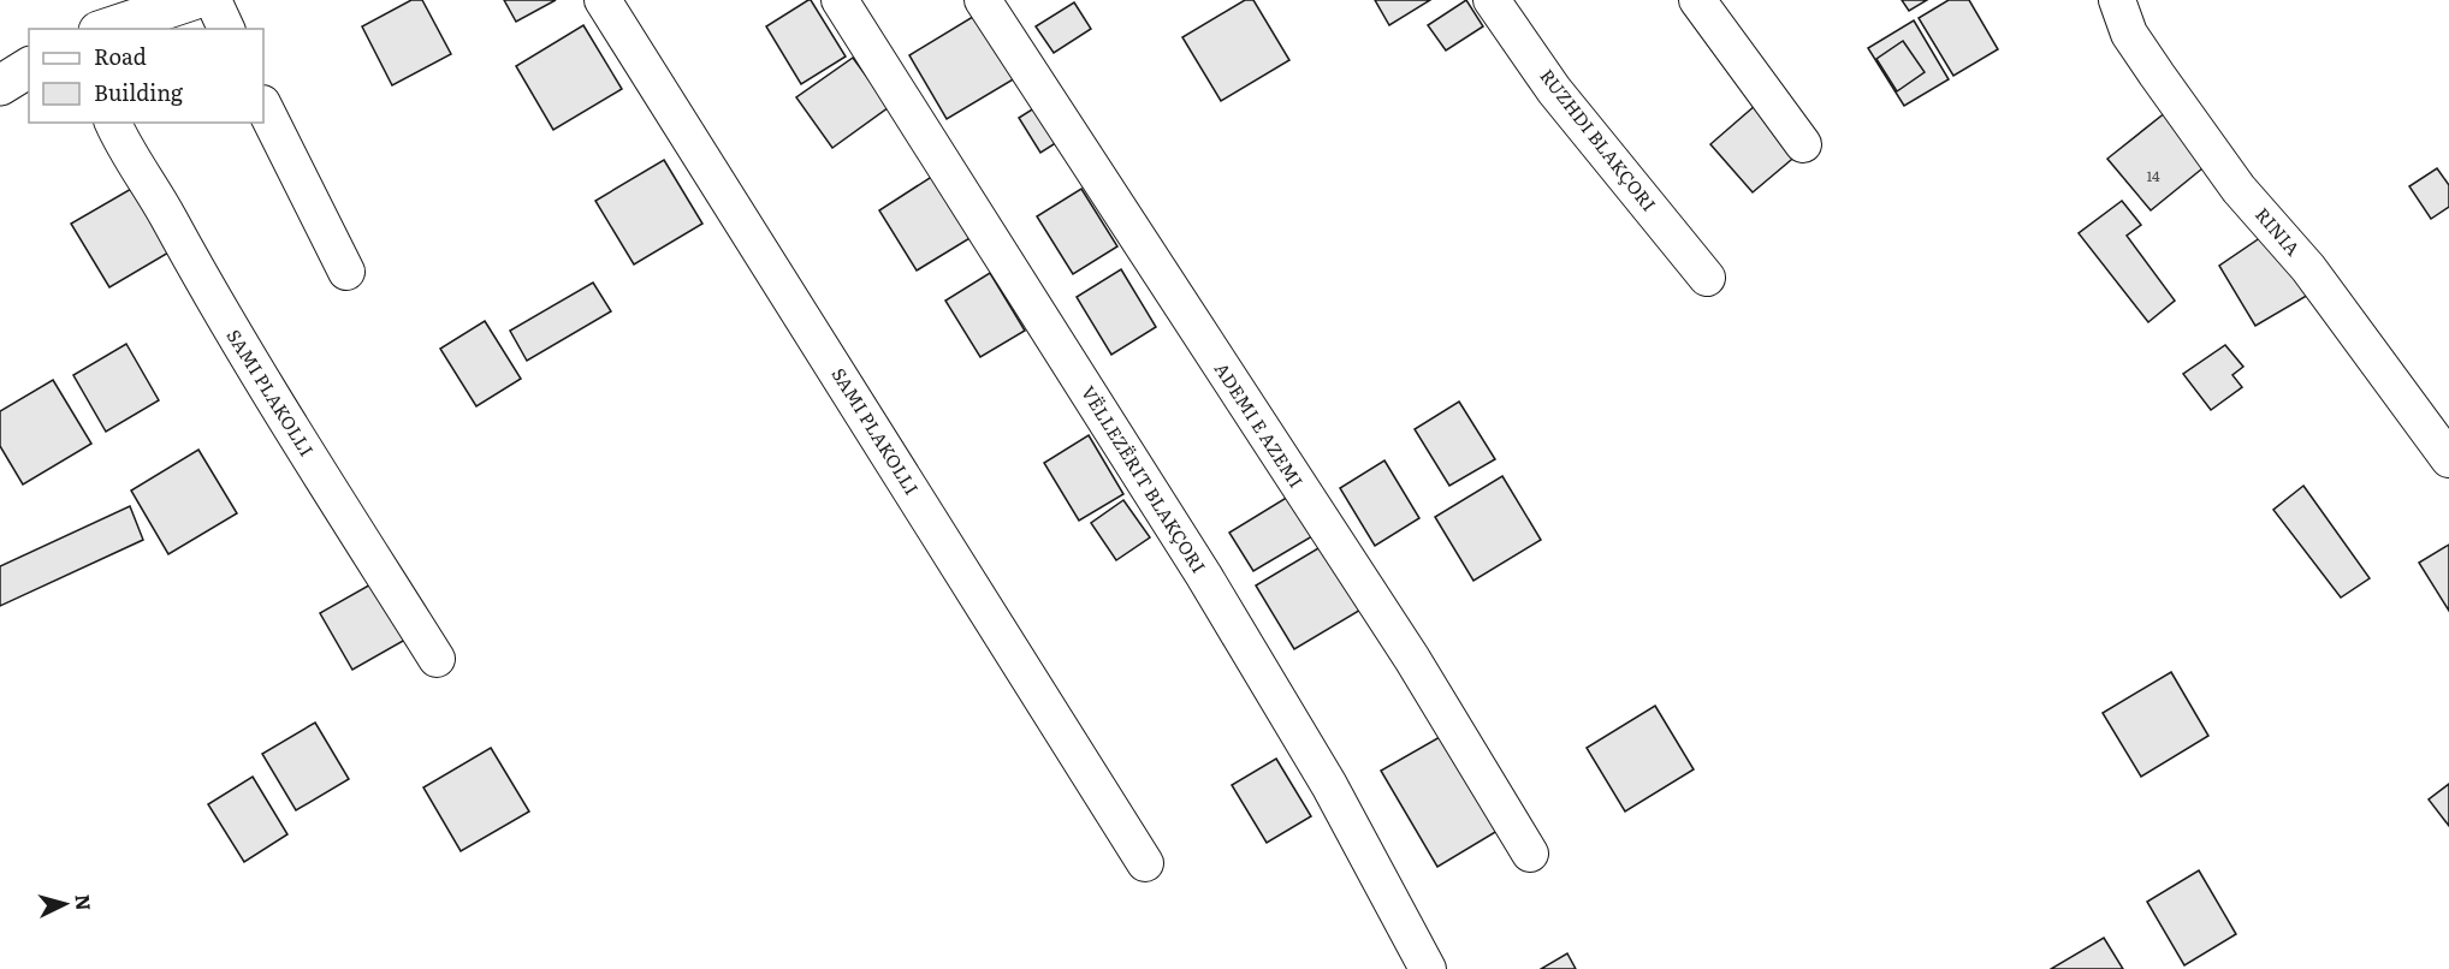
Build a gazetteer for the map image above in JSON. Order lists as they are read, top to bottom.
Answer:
{
  "streets": {
    "street": [
      "RUZHDI BLAKÇORI",
      "RINIA",
      "SAMI PLAKOLLI",
      "ADEMI E AZEMI",
      "VËLLEZËRIT BLAKÇORI"
    ]
  },
  "house_numbers": ["14"],
  "legend": ["Road", "Building"],
  "north": "right"
}
